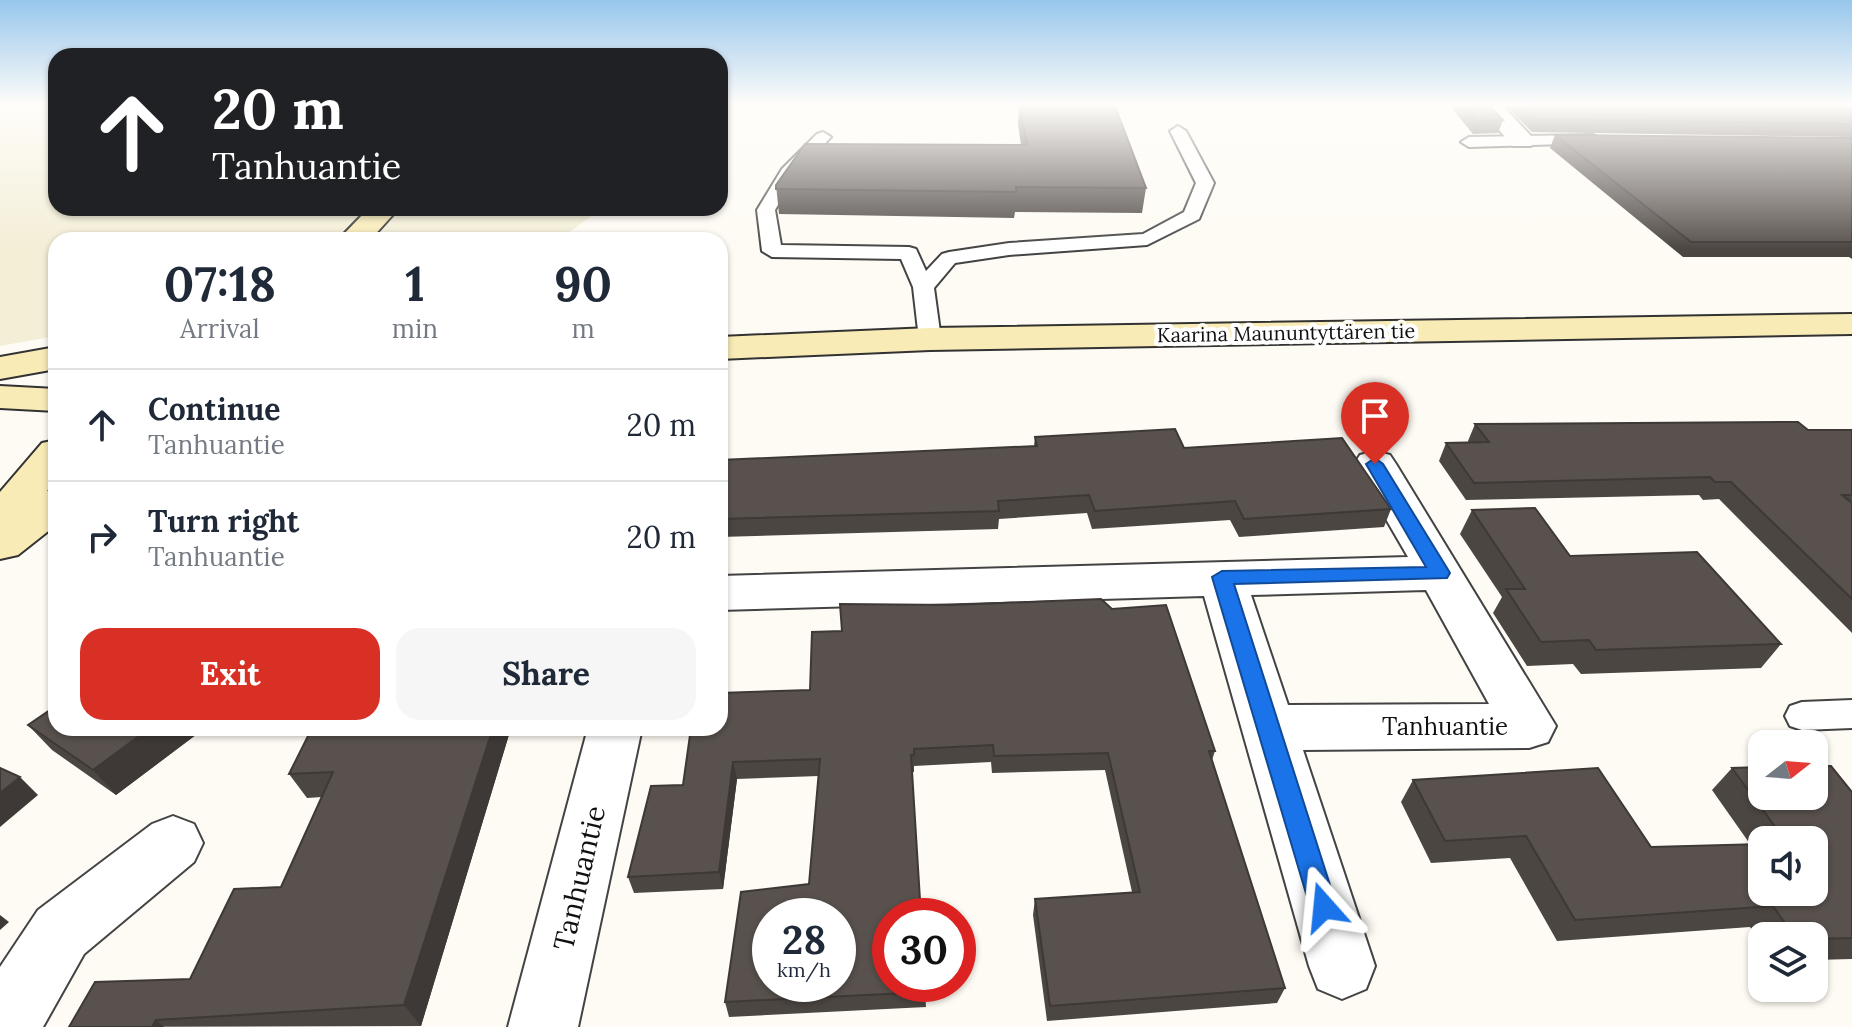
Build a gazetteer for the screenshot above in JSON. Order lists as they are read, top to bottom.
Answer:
{
  "streets": {
    "main road": ["Kaarina Maununtyttären tie"],
    "street": ["Tanhuantie"]
  },
  "north": "right",
  "page": {
    "turn": ["20 m", "Tanhuantie"],
    "eta": [
      "07:18",
      "Arrival",
      "1",
      "min",
      "90",
      "m"
    ],
    "list": [
      {
        "name": "Continue",
        "note": "Tanhuantie",
        "value": "20 m"
      },
      {
        "name": "Turn right",
        "note": "Tanhuantie",
        "value": "20 m"
      }
    ],
    "buttons": ["Exit", "Share"],
    "speed": "28 km/h",
    "limit": "30"
  }
}
